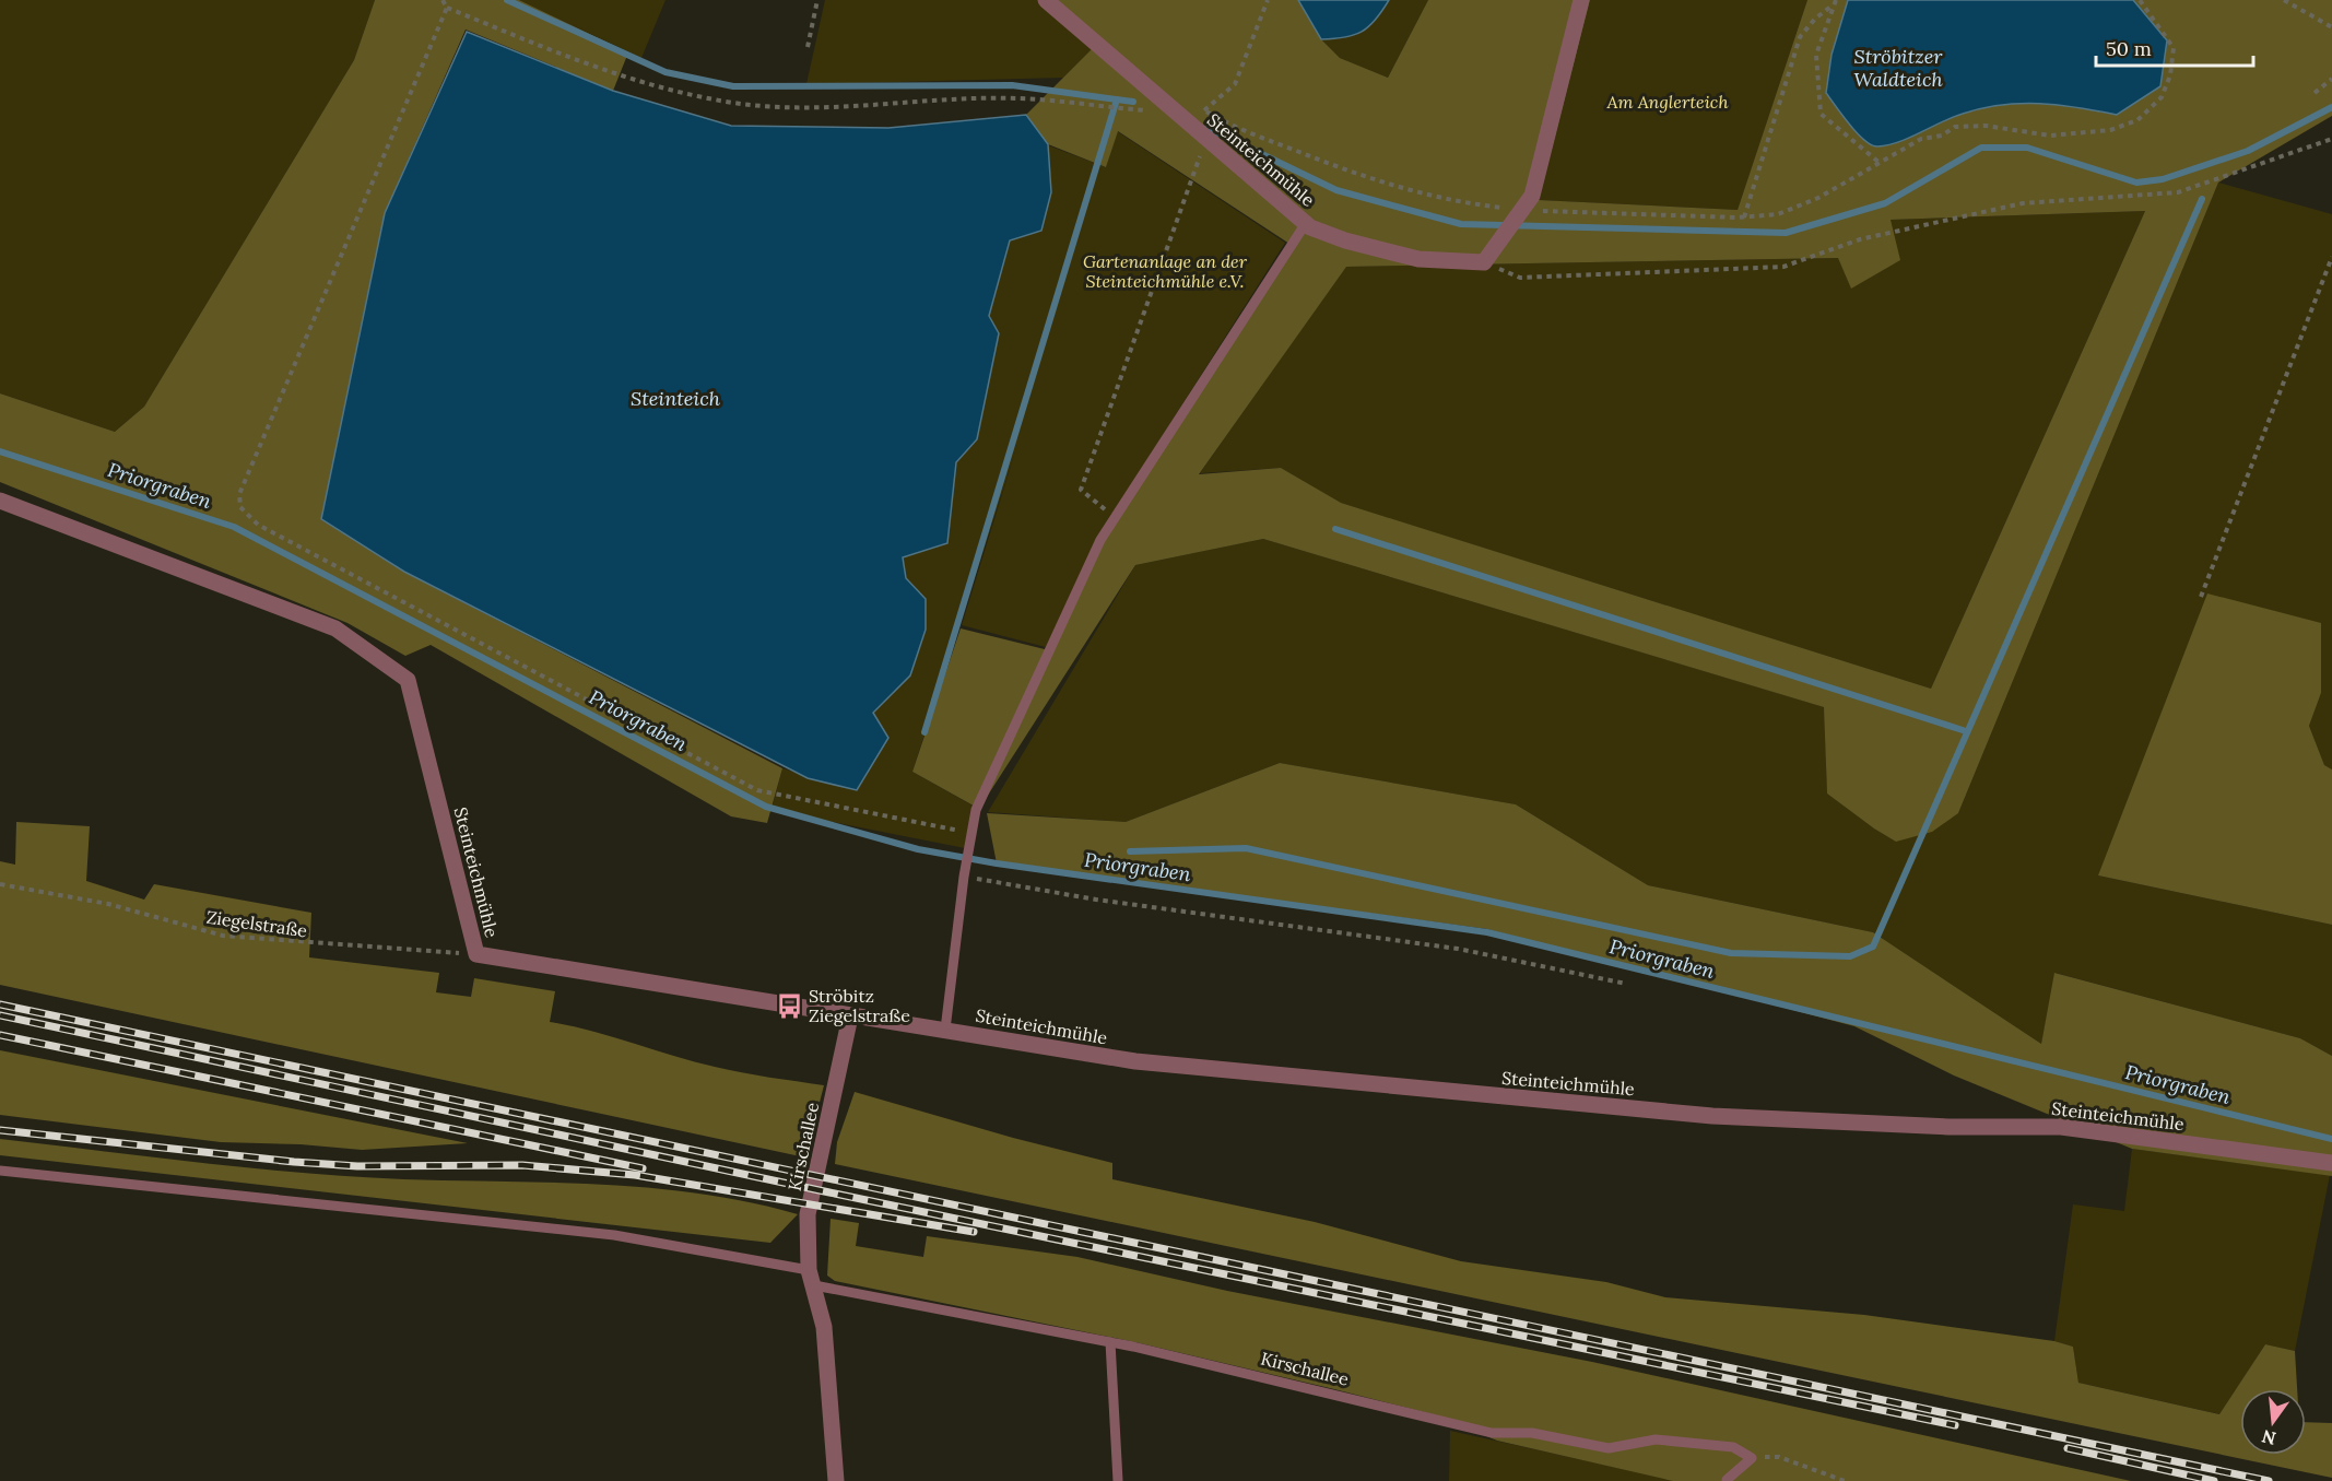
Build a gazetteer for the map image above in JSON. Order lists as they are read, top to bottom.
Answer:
{
  "streets": {
    "street": ["Steinteichmühle", "Kirschallee"],
    "path": ["Ziegelstraße"]
  },
  "crossings": [
    ["Steinteichmühle", "Ziegelstraße"],
    ["Steinteichmühle", "Kirschallee"]
  ],
  "water": ["Ströbitzer Waldteich", "Steinteich", "Priorgraben"],
  "parks": ["Am Anglerteich", "Gartenanlage an der Steinteichmühle e.V."],
  "places": {
    "bus stop": ["Ströbitz Ziegelstraße"]
  },
  "scale_bar": "50 m",
  "north": "bottom"
}
